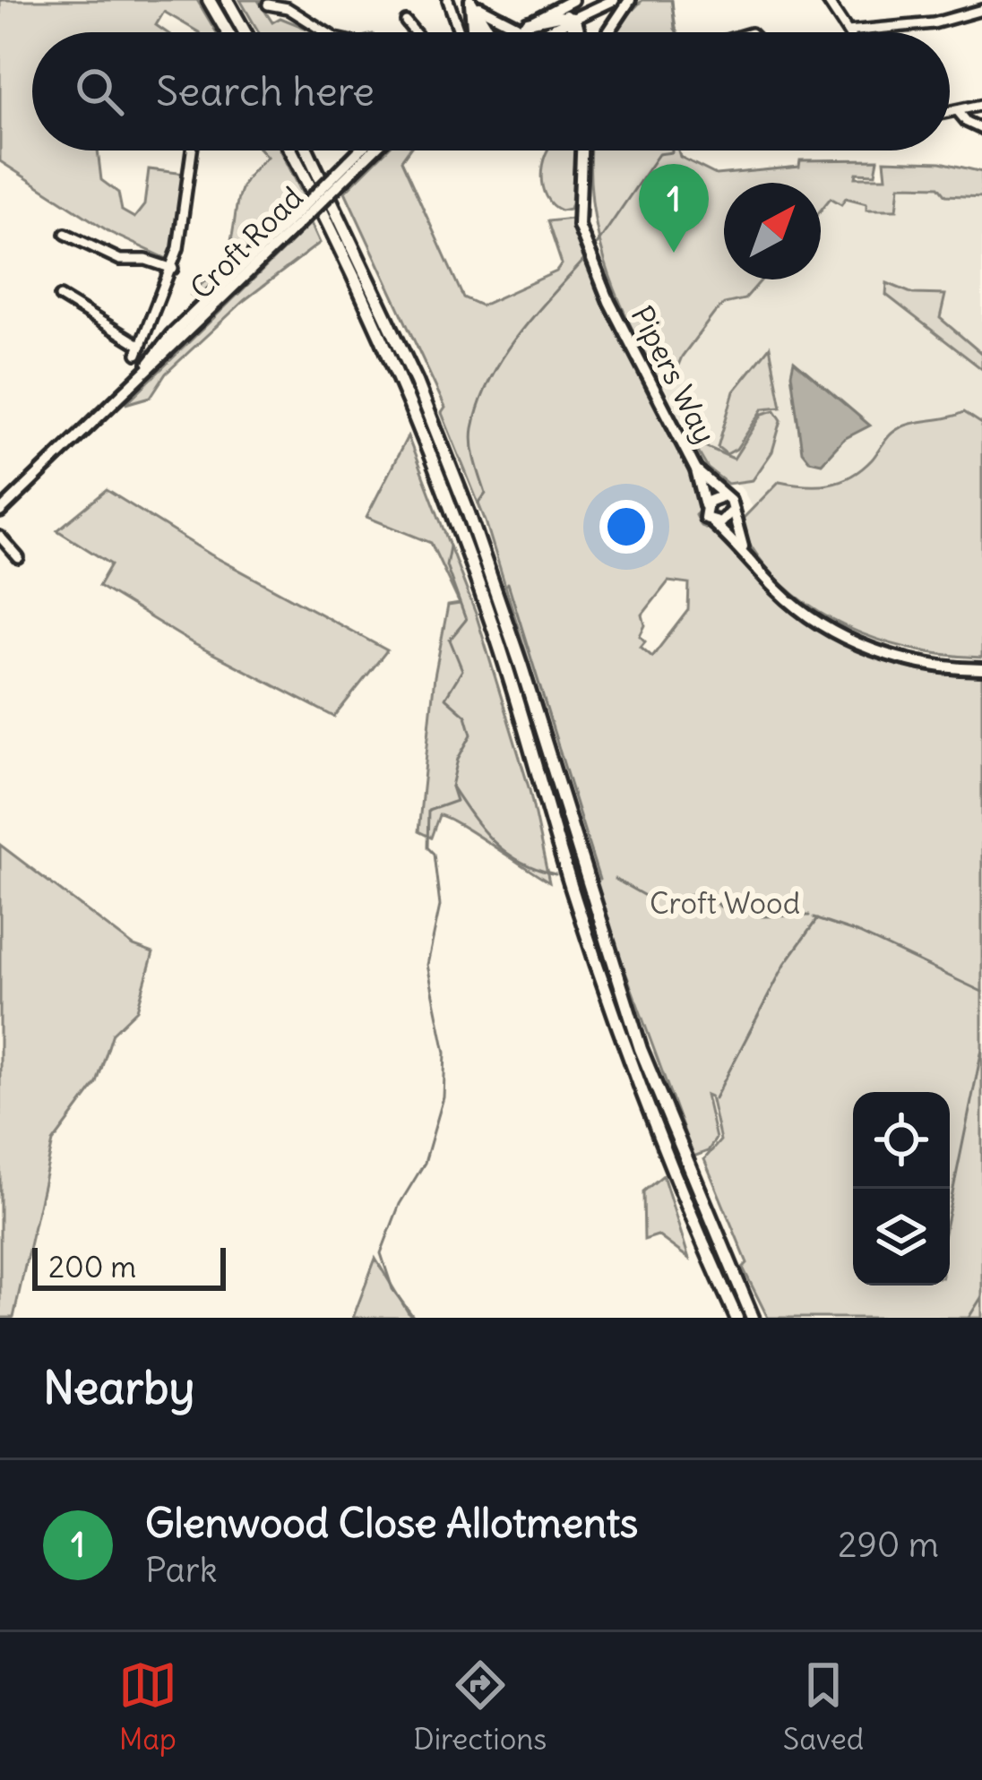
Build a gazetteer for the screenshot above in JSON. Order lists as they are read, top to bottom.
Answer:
{
  "streets": {
    "main road": ["Croft Road", "Pipers Way"]
  },
  "parks": ["Croft Wood"],
  "scale_bar": "200 m",
  "north": "top right",
  "page": {
    "search": "Search here",
    "pins": "1",
    "scale": "200 m",
    "heading": "Nearby",
    "list": [
      {
        "mark": "1",
        "name": "Glenwood Close Allotments",
        "note": "Park",
        "value": "290 m"
      }
    ],
    "nav": ["Map", "Directions", "Saved"]
  }
}
